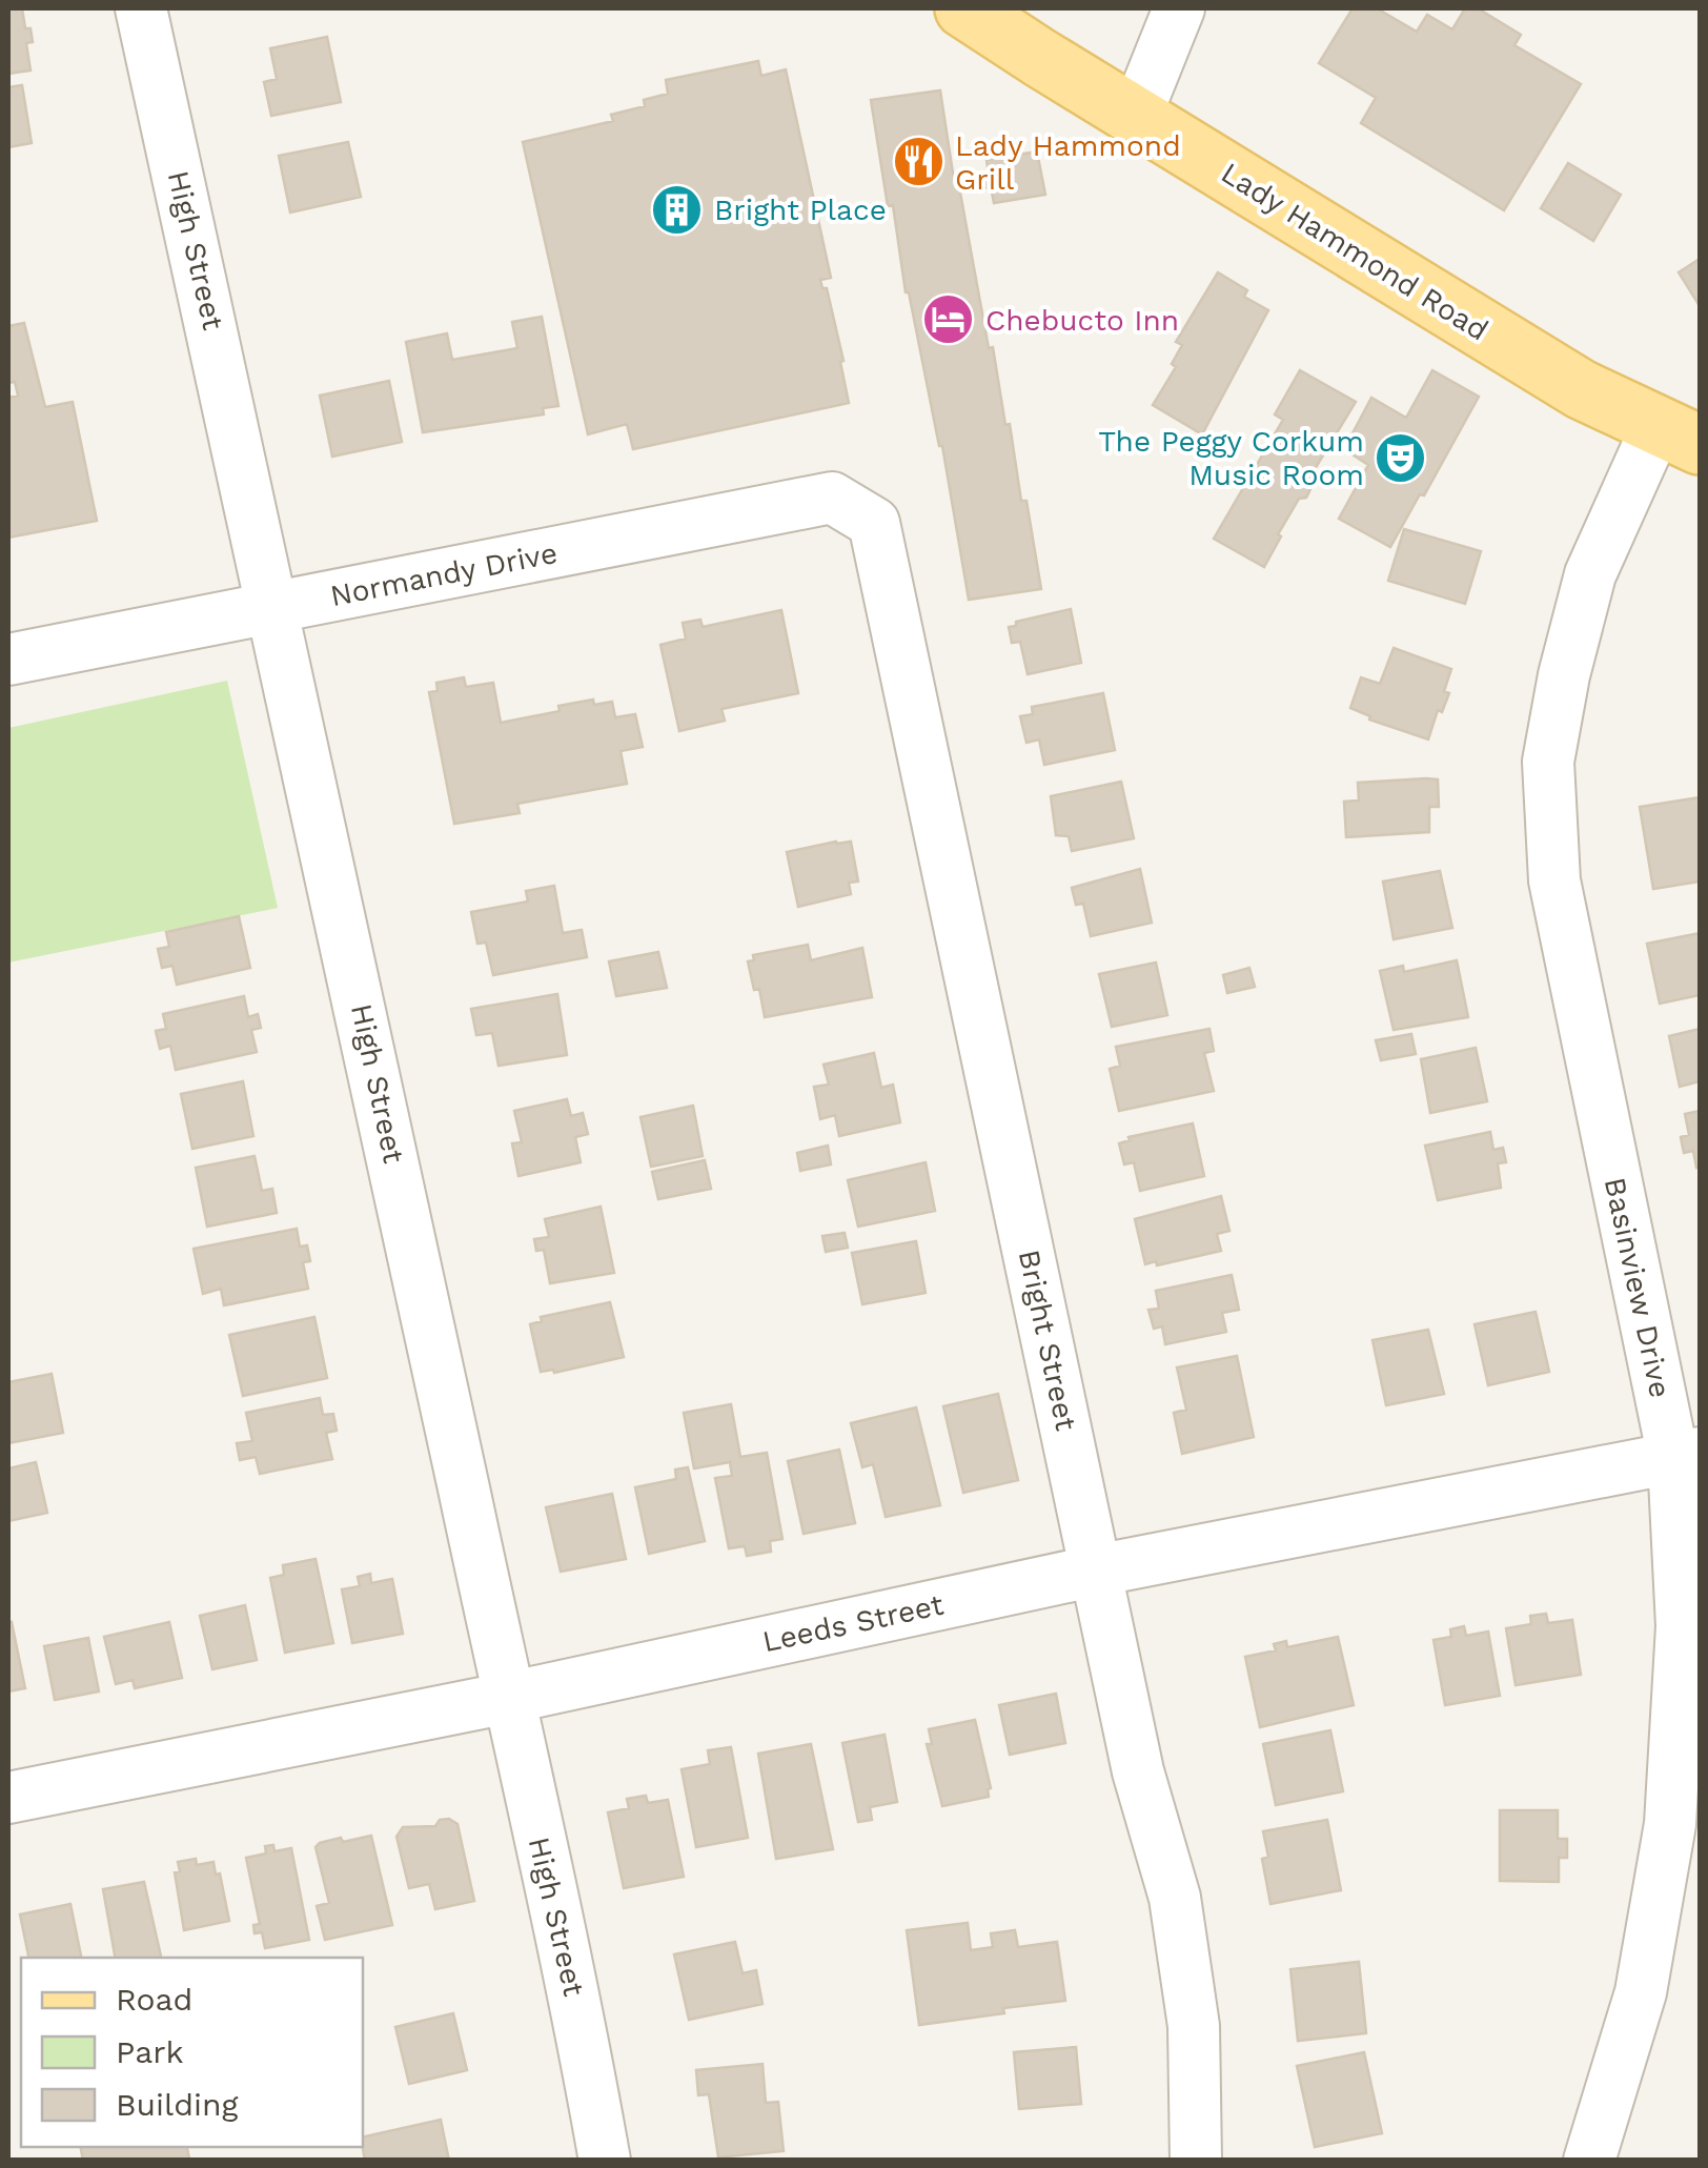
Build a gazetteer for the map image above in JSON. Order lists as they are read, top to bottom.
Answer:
{
  "streets": {
    "main road": ["Lady Hammond Road"],
    "street": [
      "High Street",
      "Normandy Drive",
      "Basinview Drive",
      "Bright Street",
      "Leeds Street"
    ]
  },
  "crossings": [
    ["High Street", "Normandy Drive"],
    ["High Street", "Leeds Street"],
    ["Lady Hammond Road", "Basinview Drive"],
    ["Normandy Drive", "Bright Street"],
    ["Basinview Drive", "Leeds Street"],
    ["Bright Street", "Leeds Street"]
  ],
  "places": {
    "restaurant": ["Lady Hammond Grill"],
    "building": ["Bright Place"],
    "hotel": ["Chebucto Inn"],
    "theatre": ["The Peggy Corkum Music Room"]
  },
  "legend": ["Road", "Park", "Building"]
}
